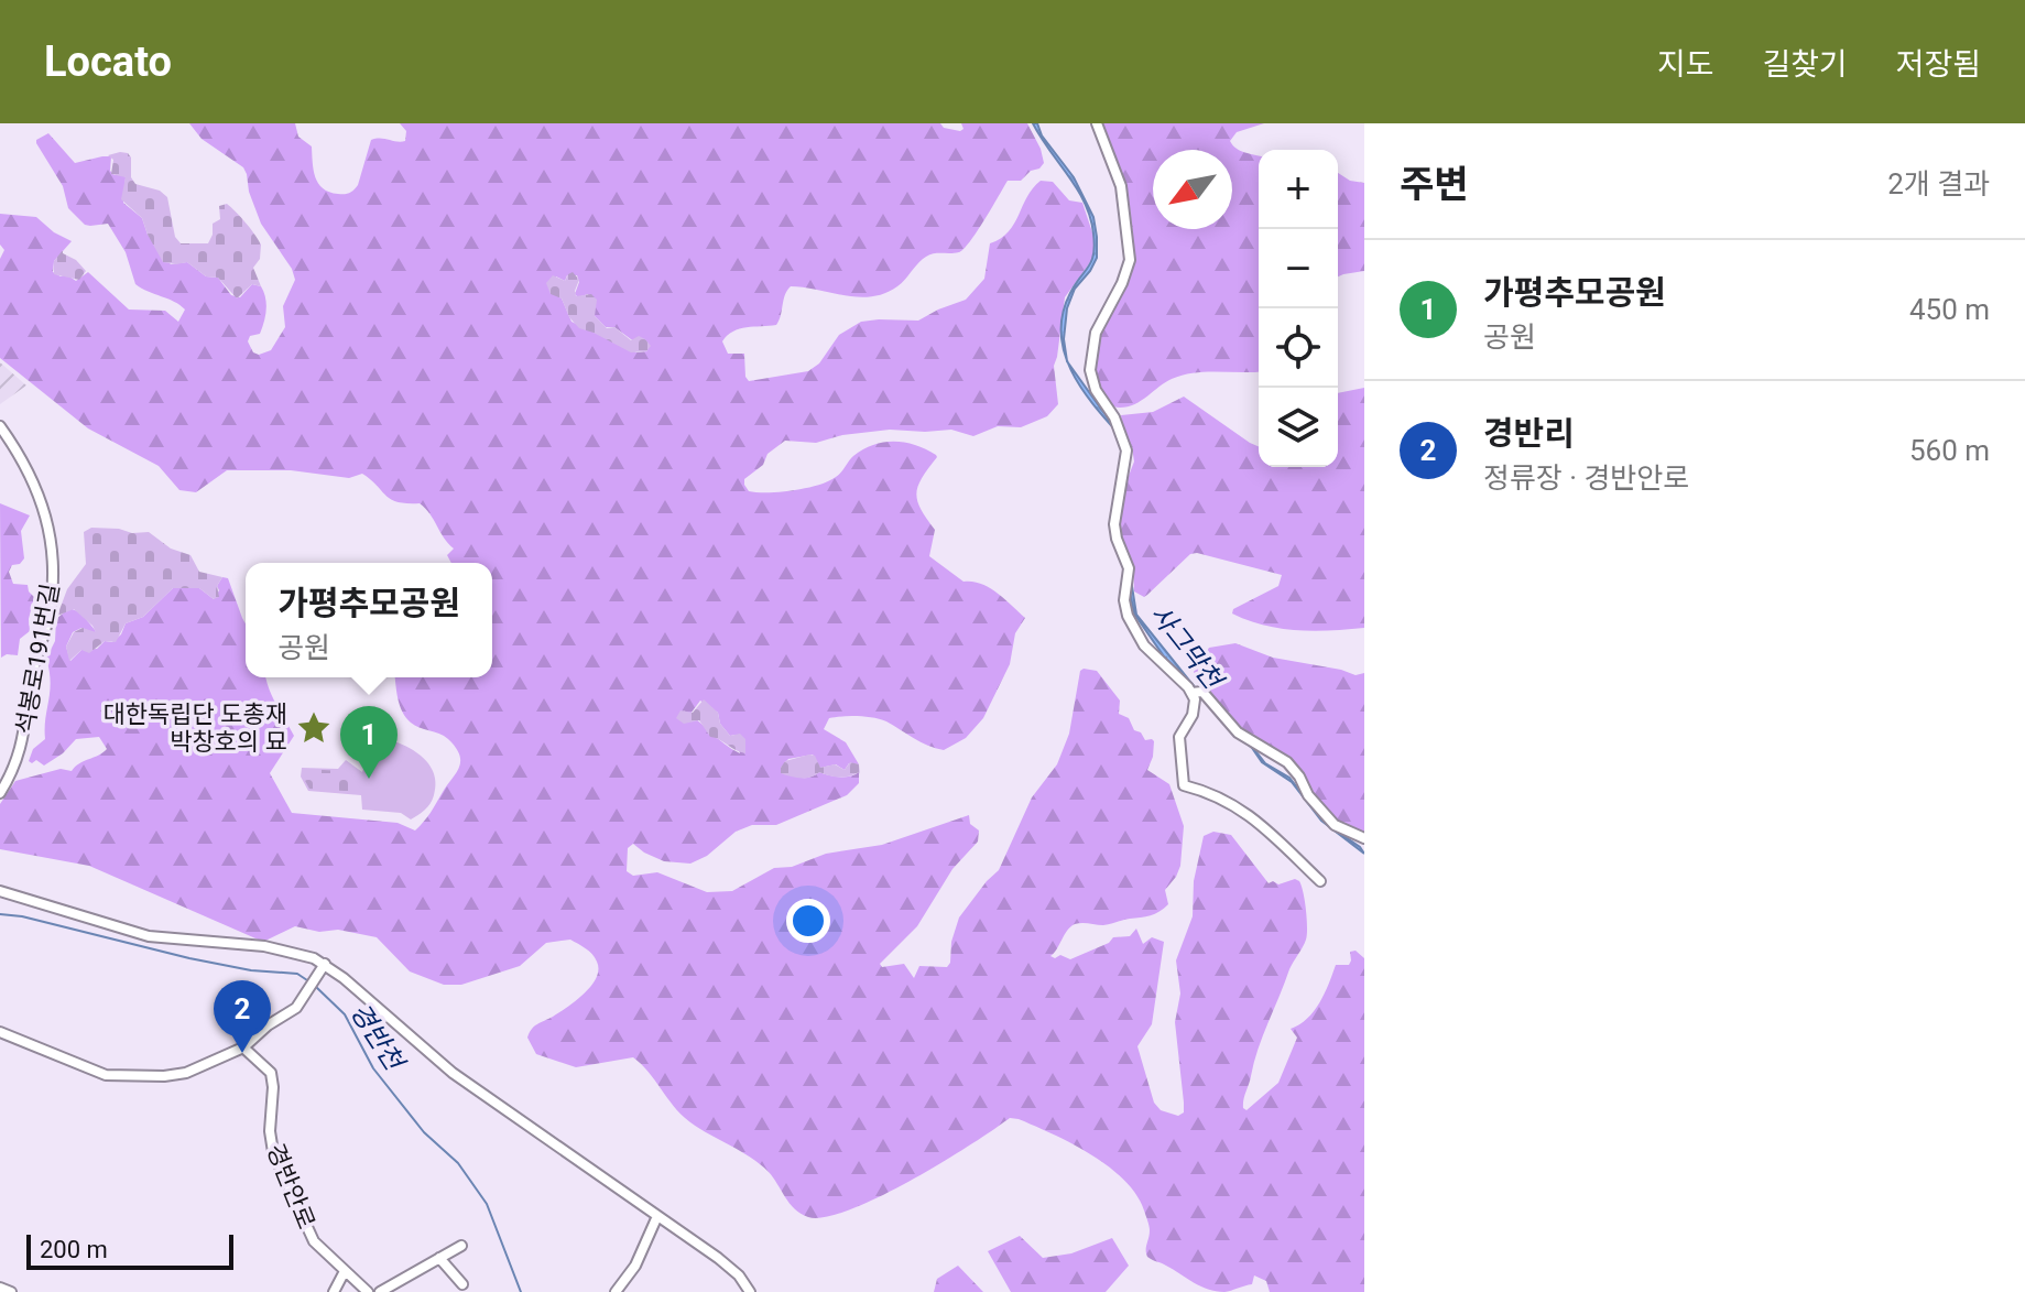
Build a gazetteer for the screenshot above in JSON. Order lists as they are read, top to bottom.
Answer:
{
  "streets": {
    "street": ["석봉로191번길", "경반안로"]
  },
  "water": ["사그막천", "경반천"],
  "places": {
    "place": ["대한독립단 도총재 박창호의 묘"]
  },
  "scale_bar": "200 m",
  "north": "bottom left",
  "page": {
    "header": "Locato",
    "nav": ["지도", "길찾기", "저장됨"],
    "heading": ["주변", "2개 결과"],
    "map_buttons": ["+", "−"],
    "list": [
      {
        "mark": "1",
        "name": "가평추모공원",
        "note": "공원",
        "value": "450 m"
      },
      {
        "mark": "2",
        "name": "경반리",
        "note": "정류장 · 경반안로",
        "value": "560 m"
      }
    ],
    "popup": ["가평추모공원", "공원"],
    "pins": ["1", "2"],
    "scale": "200 m"
  }
}
